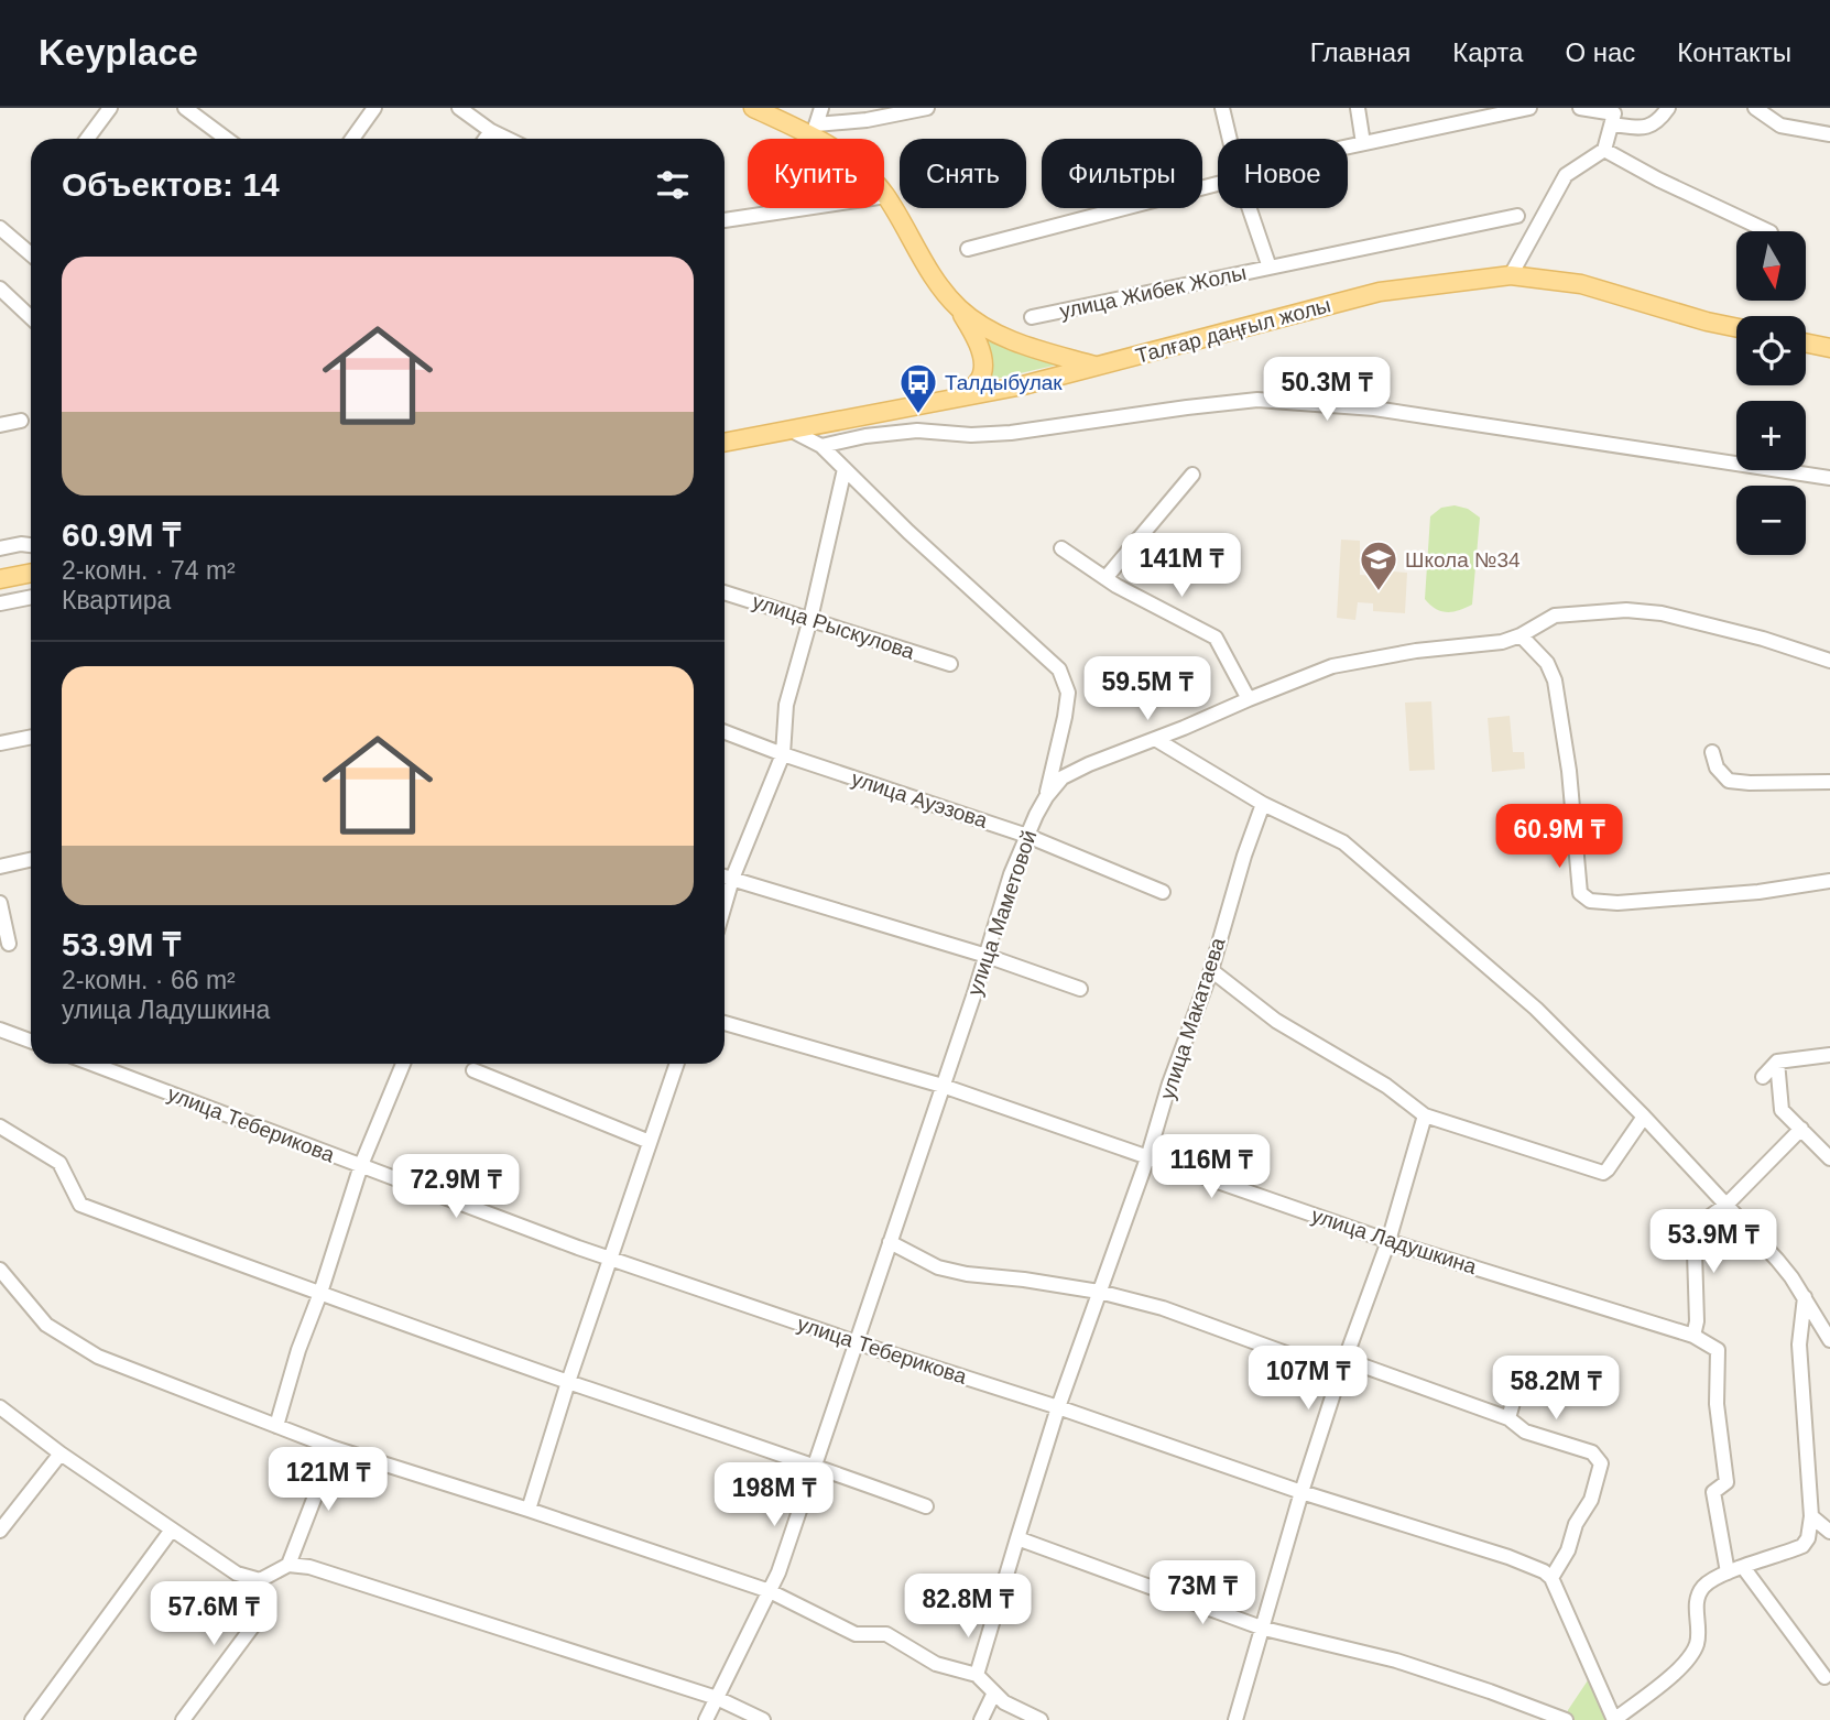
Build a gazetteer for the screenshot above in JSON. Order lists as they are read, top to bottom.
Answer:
{
  "streets": {
    "main road": ["Талғар даңғыл жолы"],
    "street": [
      "улица Жибек Жолы",
      "улица Рыскулова",
      "улица Ауэзова",
      "улица Маметовой",
      "улица Макатаева",
      "улица Теберикова",
      "улица Ладушкина"
    ]
  },
  "crossings": [
    ["улица Ауэзова", "улица Маметовой"],
    ["улица Маметовой", "улица Теберикова"],
    ["улица Маметовой", "улица Ладушкина"],
    ["улица Макатаева", "улица Теберикова"],
    ["улица Макатаева", "улица Ладушкина"]
  ],
  "places": {
    "bus stop": ["Талдыбулак"],
    "school or university": ["Школа №34"]
  },
  "north": "bottom",
  "page": {
    "header": "Keyplace",
    "nav": [
      "Главная",
      "Карта",
      "О нас",
      "Контакты"
    ],
    "chip": [
      "Купить",
      "Снять",
      "Фильтры",
      "Новое"
    ],
    "heading": "Объектов: 14",
    "map_buttons": ["+", "−"],
    "list": [
      {
        "name": "60.9M ₸",
        "note": "2-комн. · 74 m² · Квартира"
      },
      {
        "name": "53.9M ₸",
        "note": "2-комн. · 66 m² · улица Ладушкина"
      }
    ],
    "price": [
      "50.3M ₸",
      "141M ₸",
      "59.5M ₸",
      "60.9M ₸",
      "116M ₸",
      "72.9M ₸",
      "53.9M ₸",
      "107M ₸",
      "58.2M ₸",
      "121M ₸",
      "198M ₸",
      "73M ₸",
      "82.8M ₸",
      "57.6M ₸"
    ]
  }
}
